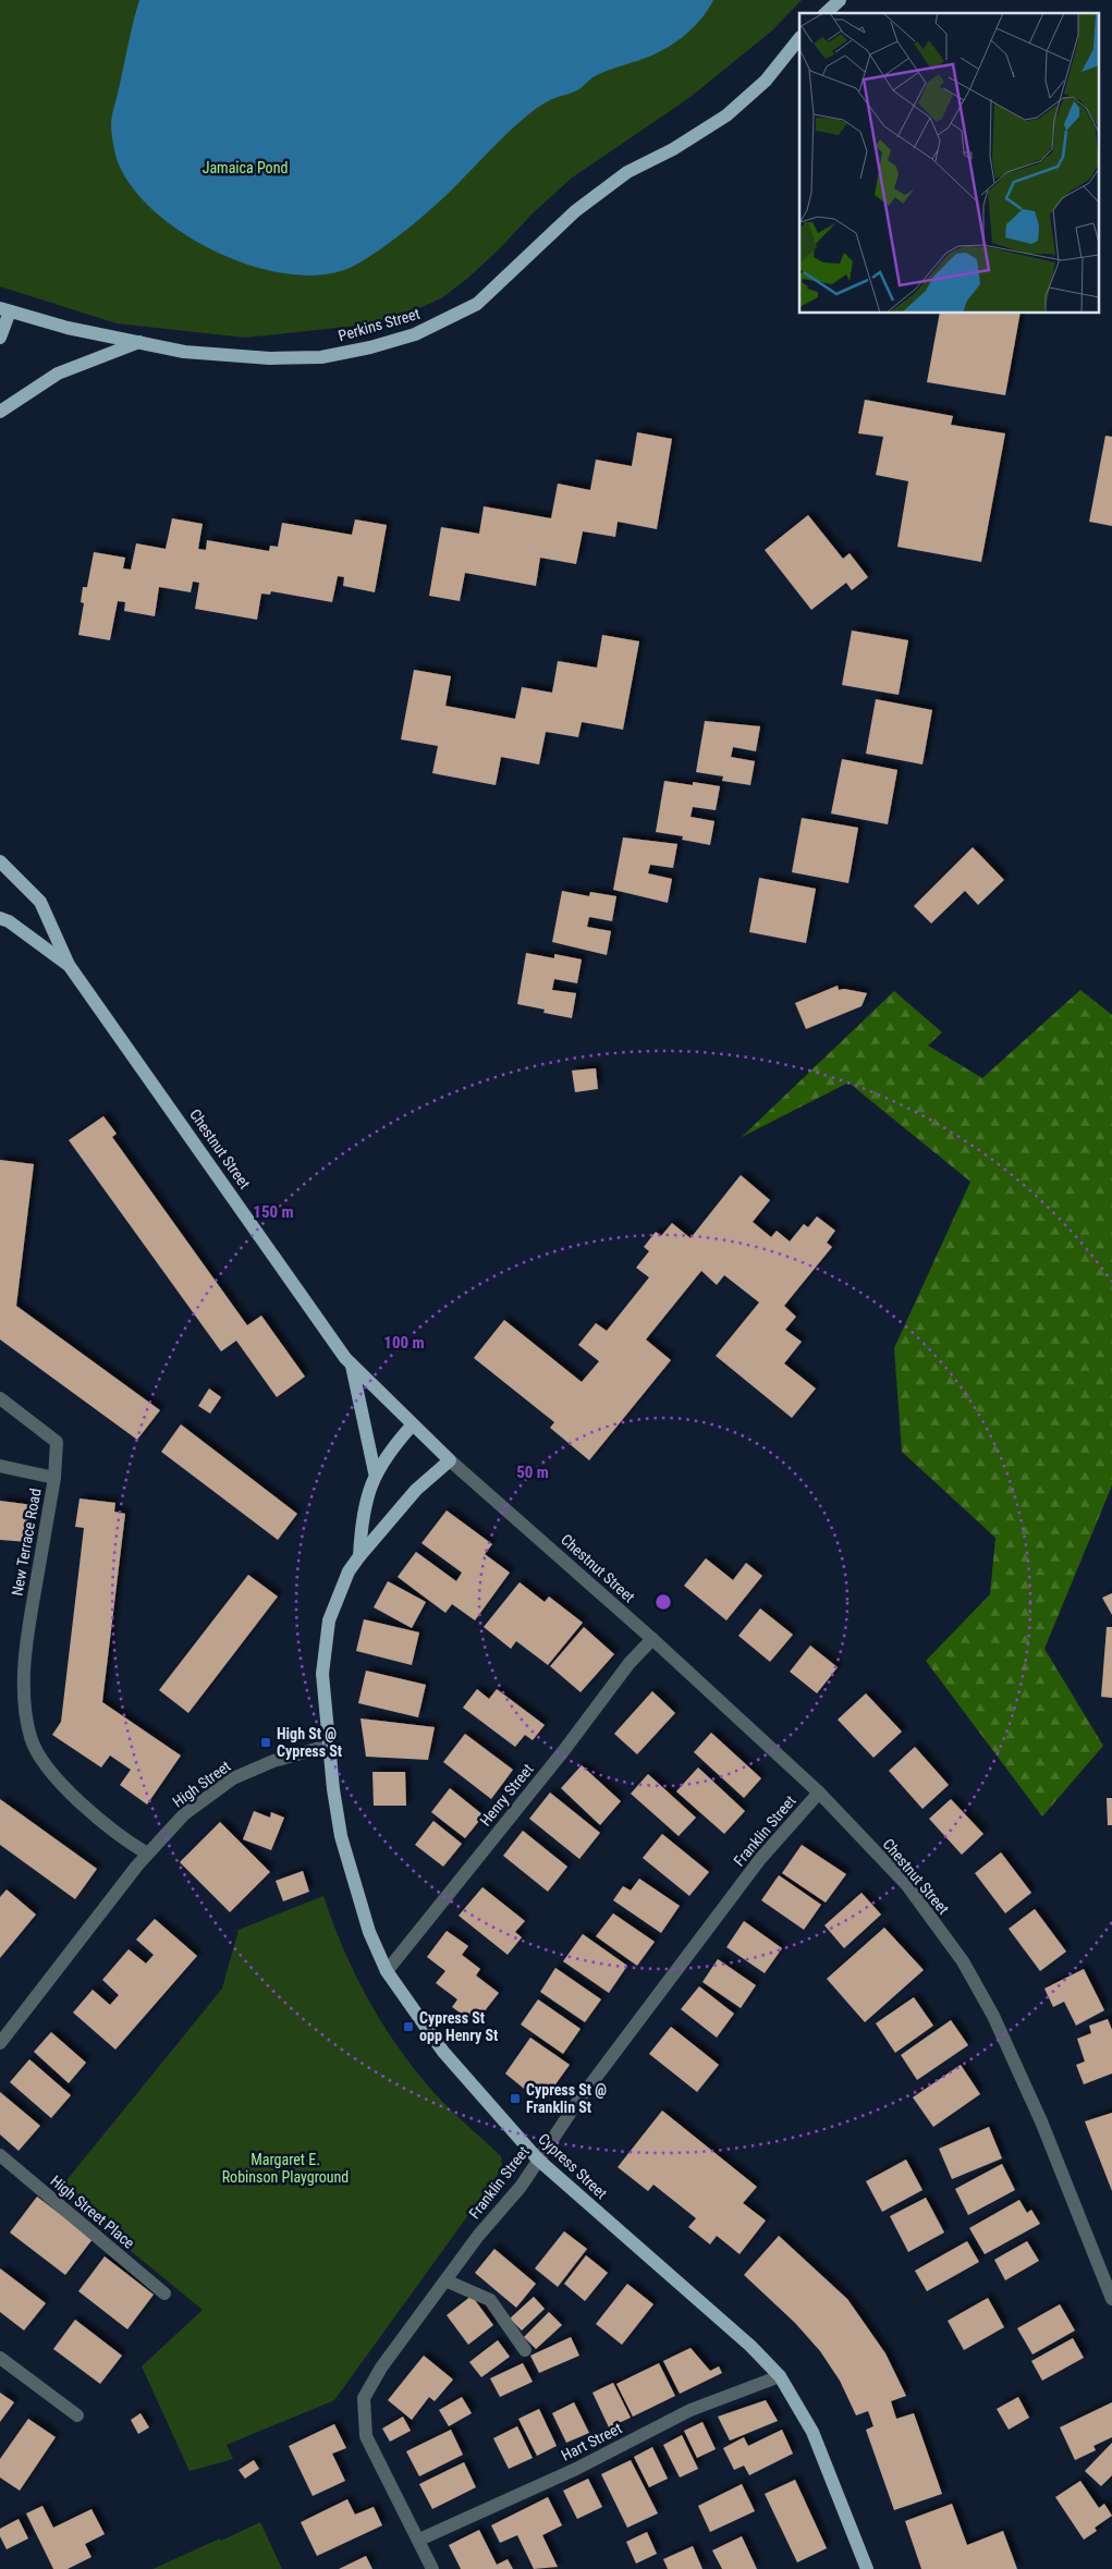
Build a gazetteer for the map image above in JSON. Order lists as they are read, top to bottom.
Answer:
{
  "streets": {
    "main road": ["Perkins Street", "Chestnut Street", "Cypress Street"],
    "street": [
      "New Terrace Road",
      "High Street",
      "Henry Street",
      "Franklin Street",
      "High Street Place",
      "Hart Street"
    ]
  },
  "crossings": [
    ["Chestnut Street", "Henry Street"],
    ["Chestnut Street", "Franklin Street"],
    ["New Terrace Road", "High Street"],
    ["High Street", "Cypress Street"],
    ["Henry Street", "Cypress Street"],
    ["Franklin Street", "Cypress Street"],
    ["Franklin Street", "Hart Street"],
    ["Cypress Street", "Hart Street"]
  ],
  "parks": ["Jamaica Pond", "Margaret E. Robinson Playground"],
  "places": {
    "transit": ["High St @ Cypress St", "Cypress St opp Henry St", "Cypress St @ Franklin St"]
  },
  "rings": ["150 m", "100 m", "50 m"]
}
